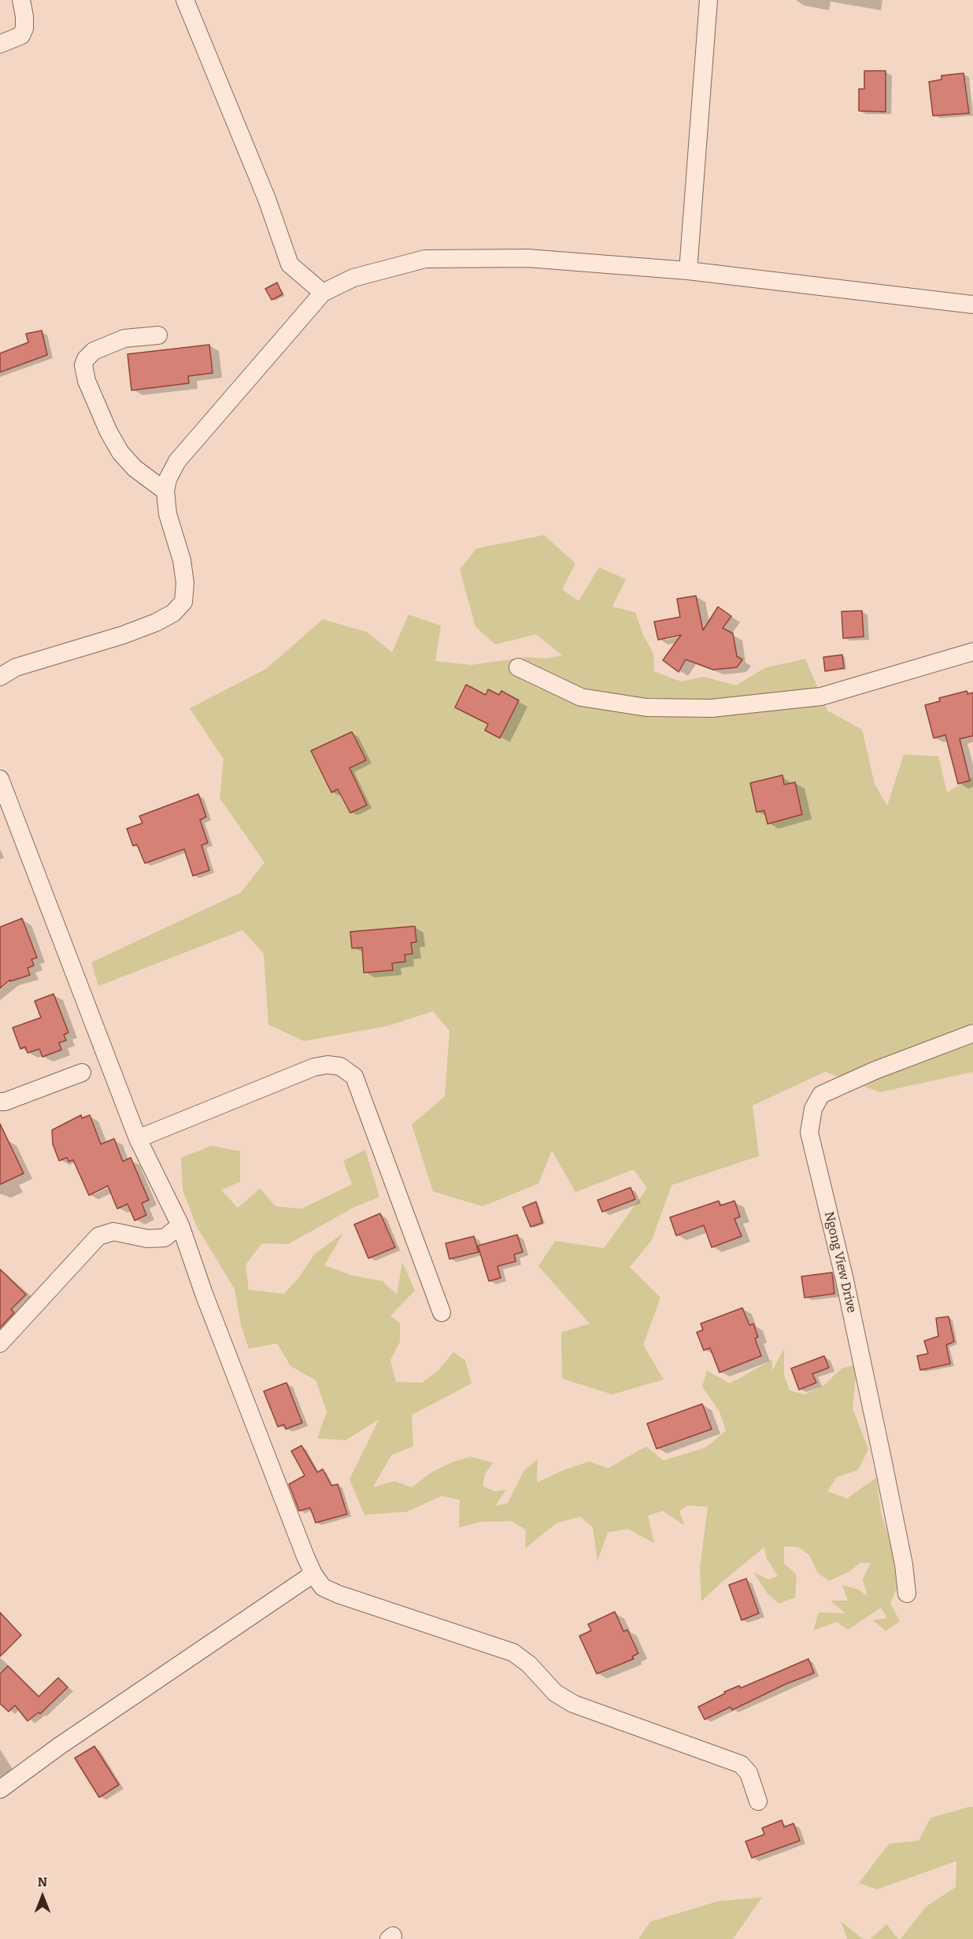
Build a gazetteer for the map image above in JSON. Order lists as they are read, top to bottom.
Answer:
{
  "streets": {
    "street": ["Ngong View Drive"]
  },
  "north": "top"
}
